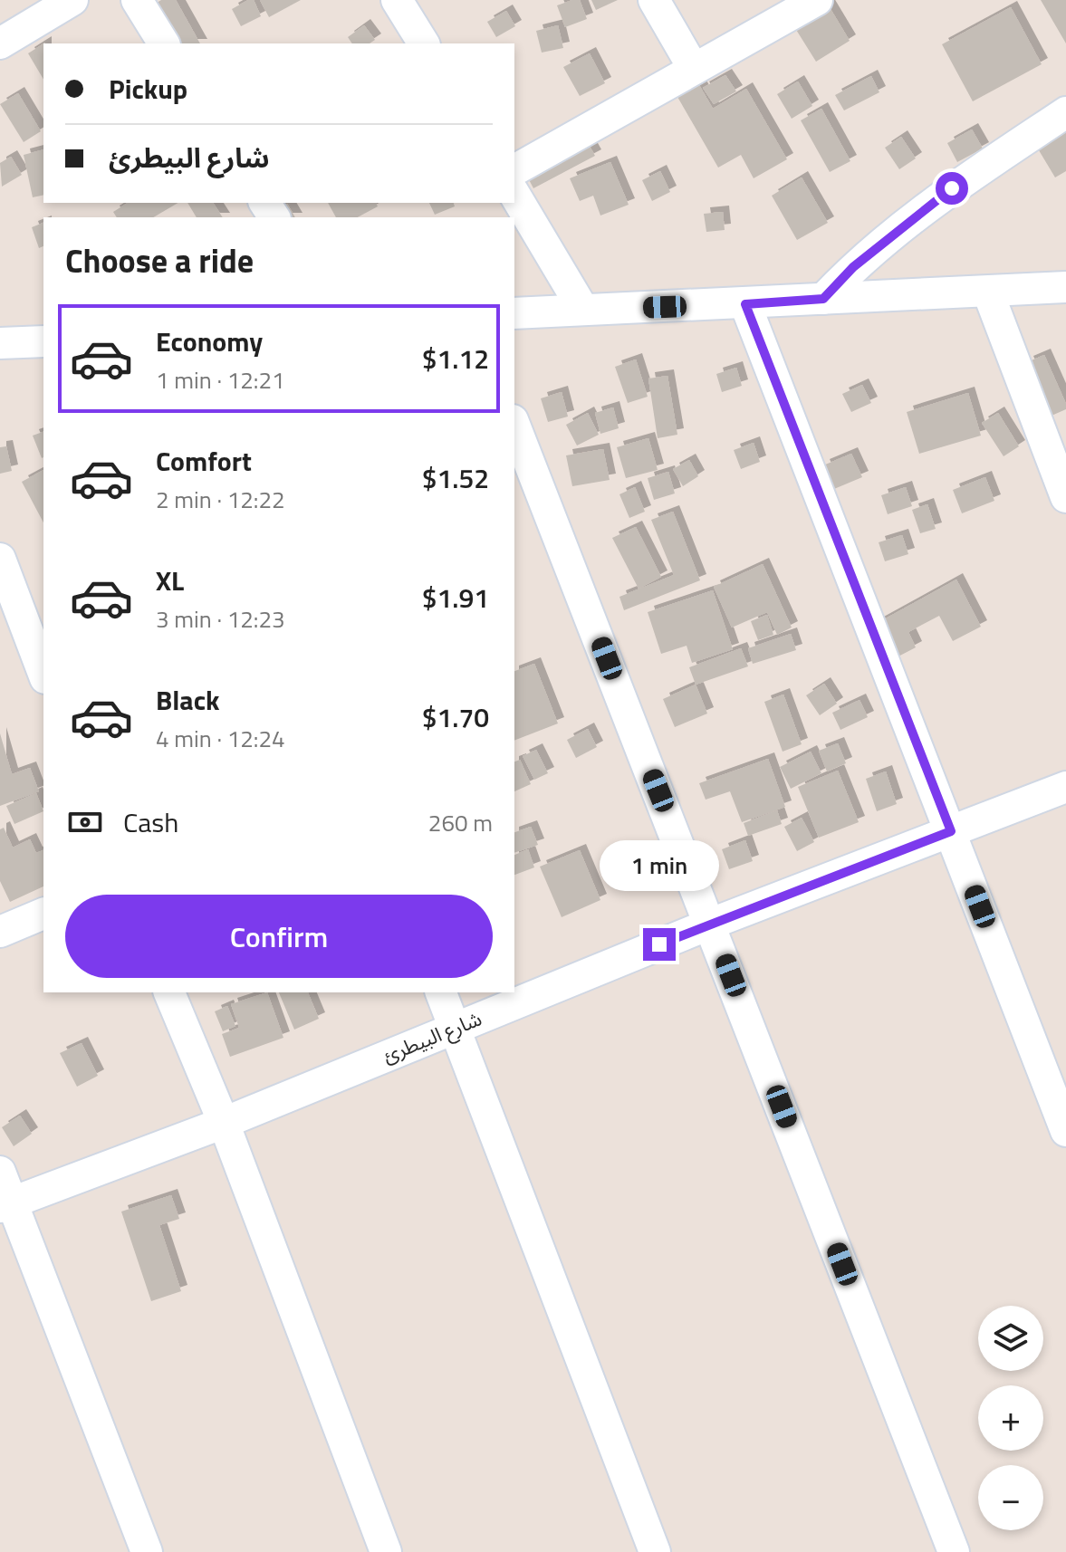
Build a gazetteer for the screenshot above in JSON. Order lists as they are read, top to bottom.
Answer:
{
  "streets": {
    "street": ["شارع البيطرئ"]
  },
  "page": {
    "banner": ["Pickup", "شارع البيطرئ"],
    "heading": "Choose a ride",
    "list": [
      {
        "name": "Economy",
        "note": "1 min · 12:21",
        "value": "$1.12"
      },
      {
        "name": "Comfort",
        "note": "2 min · 12:22",
        "value": "$1.52"
      },
      {
        "name": "XL",
        "note": "3 min · 12:23",
        "value": "$1.91"
      },
      {
        "name": "Black",
        "note": "4 min · 12:24",
        "value": "$1.70"
      }
    ],
    "pay": ["Cash", "260 m"],
    "bubble": "1 min",
    "buttons": "Confirm",
    "map_buttons": ["+", "−"]
  }
}
